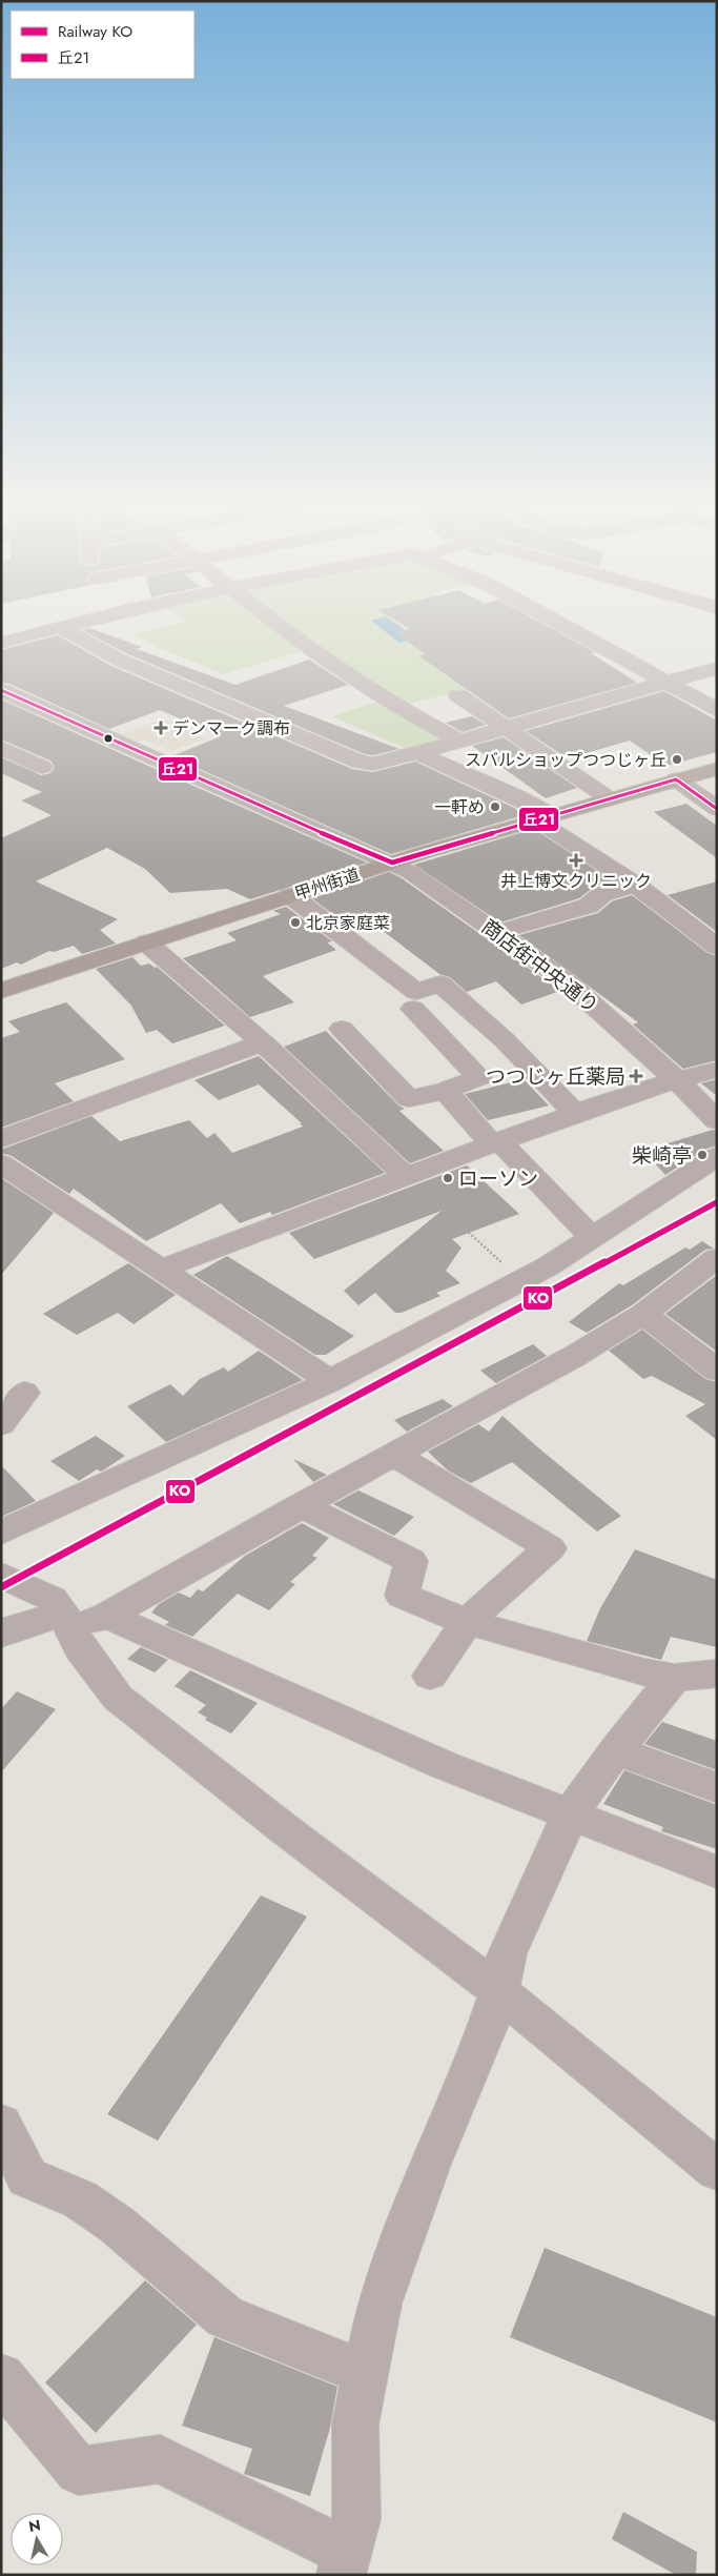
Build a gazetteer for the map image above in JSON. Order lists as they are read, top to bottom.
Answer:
{
  "streets": {
    "highway": ["甲州街道"],
    "street": ["商店街中央通り"]
  },
  "crossings": [
    ["甲州街道", "商店街中央通り"]
  ],
  "places": {
    "health": ["デンマーク調布", "井上博文クリニック", "つつじヶ丘薬局"],
    "other": [
      "スバルショップつつじヶ丘",
      "一軒め",
      "北京家庭菜",
      "柴崎亭",
      "ローソン"
    ]
  },
  "lines": ["transit line 丘21", "rail line KO"],
  "legend": ["Railway KO", "丘21"],
  "north": "top"
}
